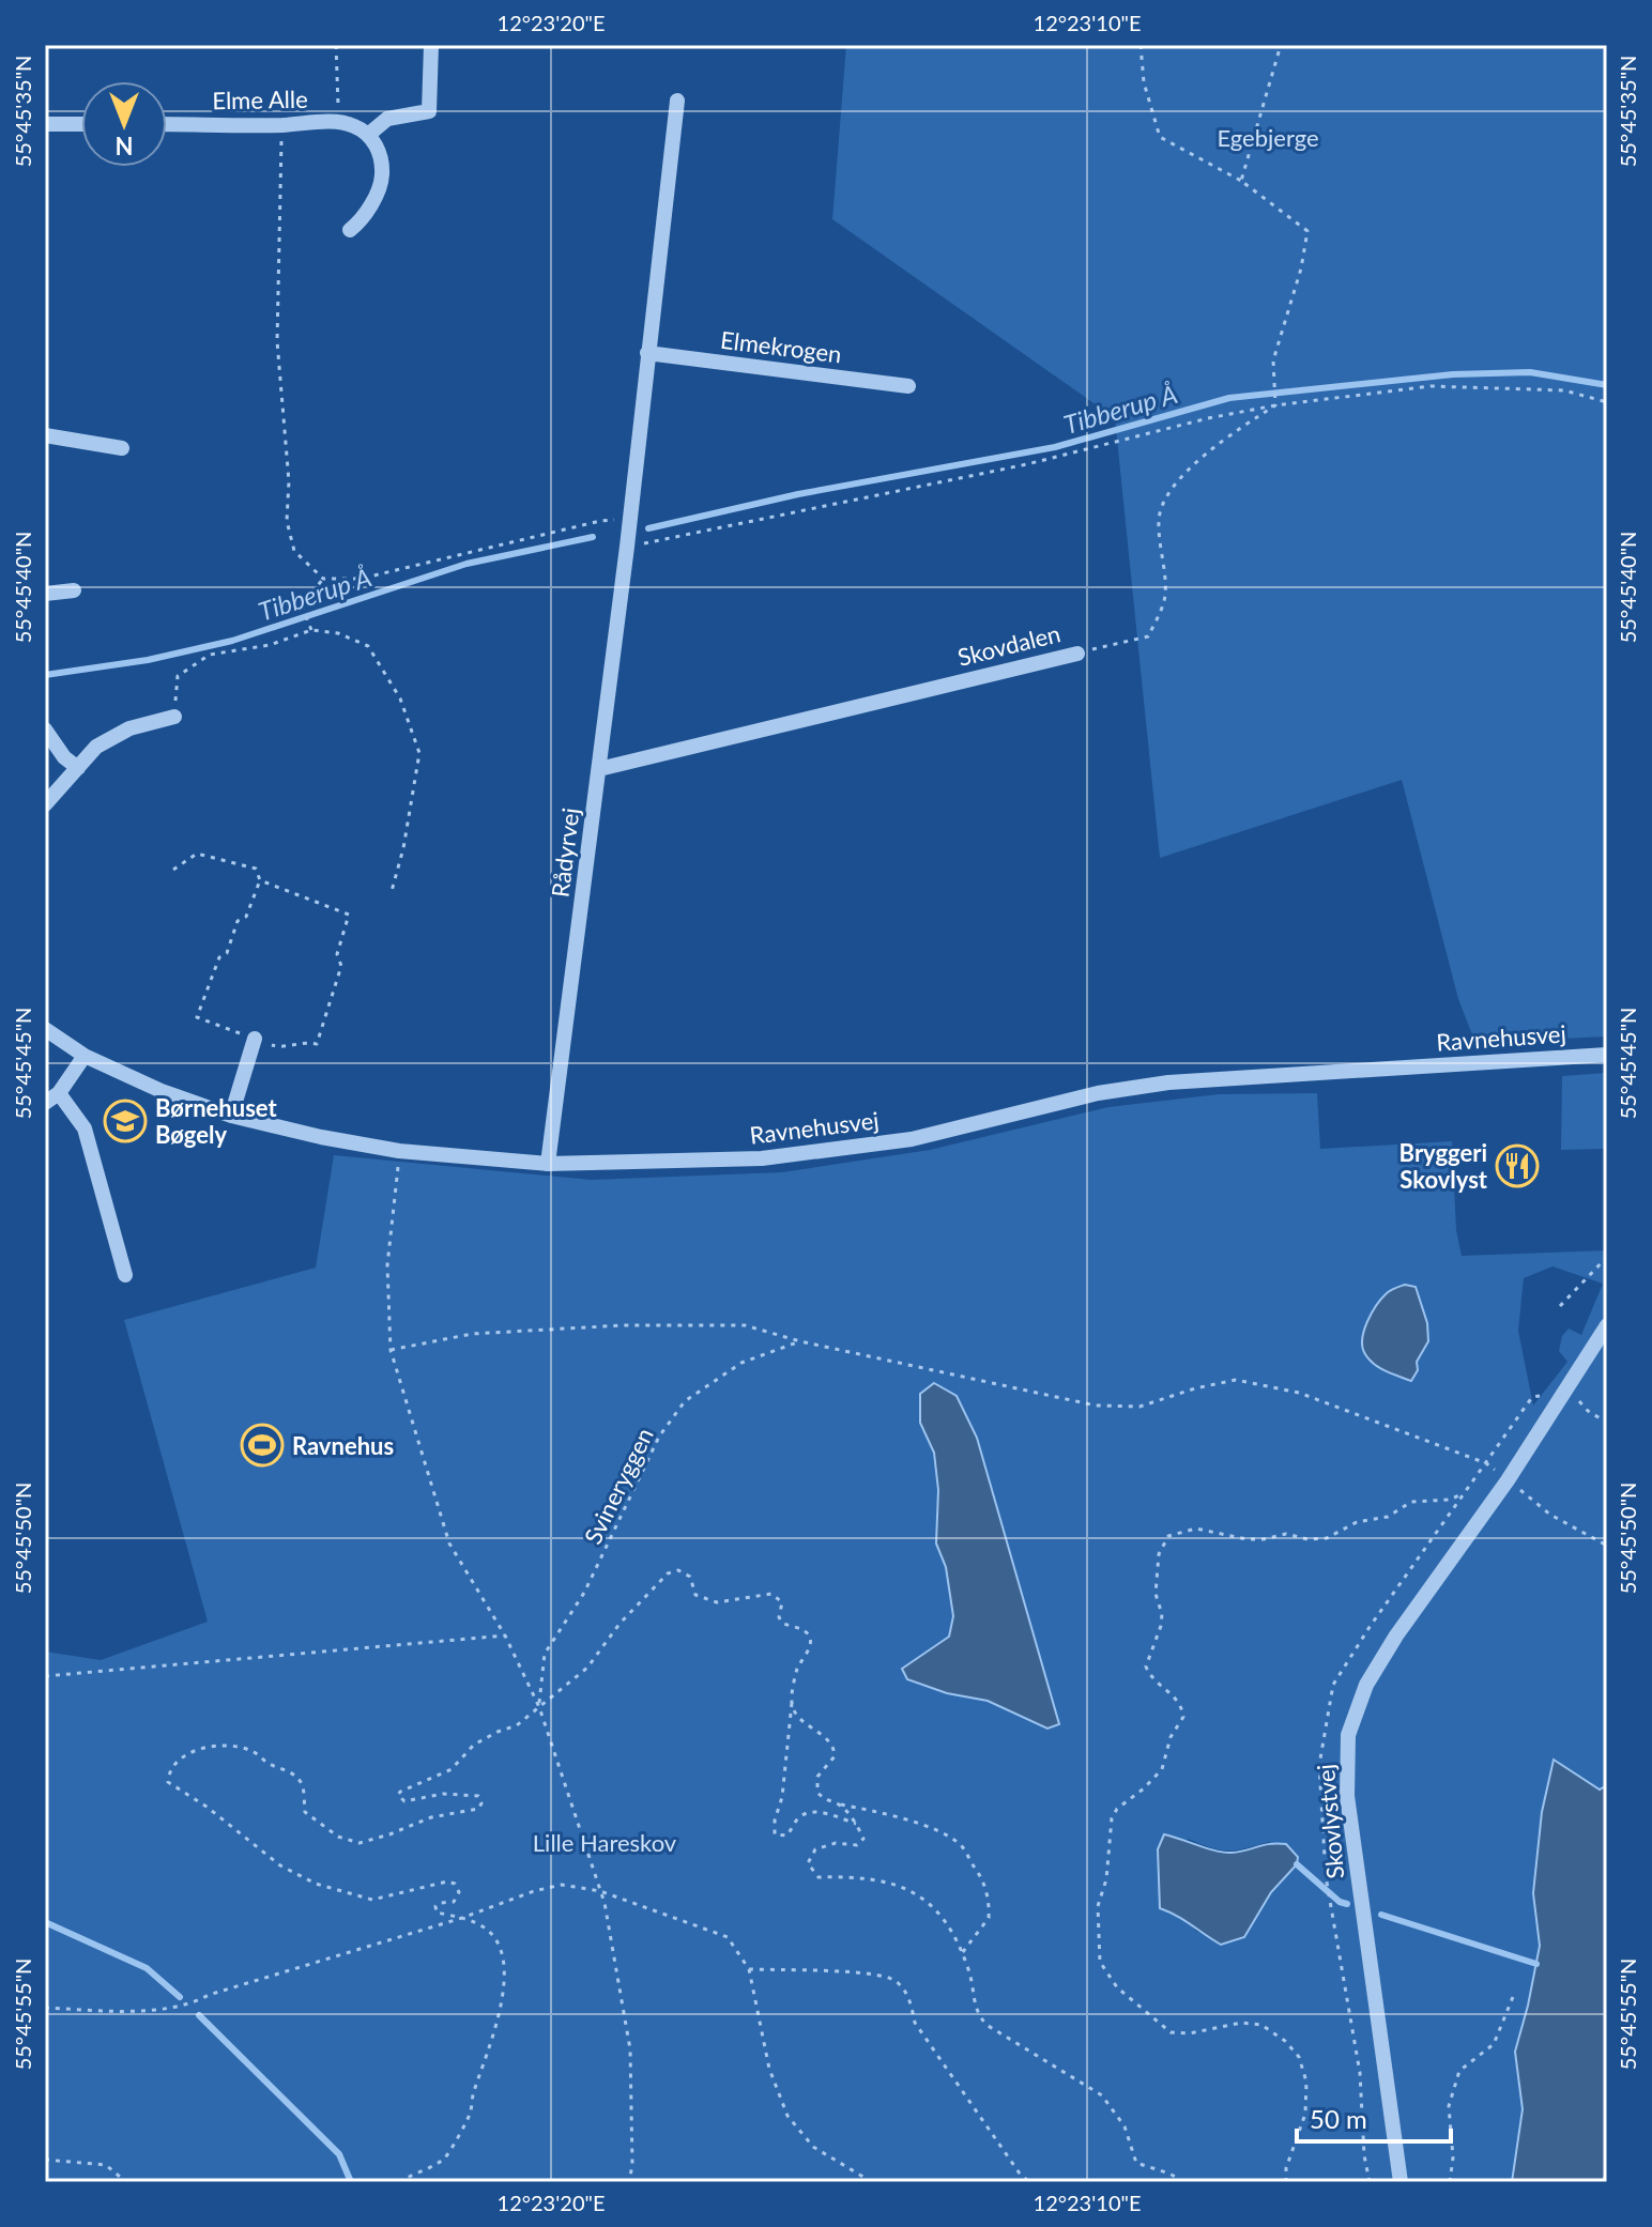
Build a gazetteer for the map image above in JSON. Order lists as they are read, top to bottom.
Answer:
{
  "streets": {
    "street": [
      "Elme Alle",
      "Elmekrogen",
      "Skovdalen",
      "Rådyrvej",
      "Ravnehusvej",
      "Skovlystvej"
    ],
    "path": ["Svineryggen"]
  },
  "crossings": [
    ["Skovdalen", "Rådyrvej"],
    ["Rådyrvej", "Ravnehusvej"]
  ],
  "water": ["Tibberup Å"],
  "parks": ["Egebjerge", "Lille Hareskov"],
  "places": {
    "school or university": ["Børnehuset Bøgely"],
    "restaurant": ["Bryggeri Skovlyst"],
    "sports": ["Ravnehus"]
  },
  "scale_bar": "50 m",
  "north": "bottom",
  "coordinates": [
    "12°23'20\"E",
    "12°23'10\"E",
    "55°45'35\"N",
    "55°45'40\"N",
    "55°45'45\"N",
    "55°45'50\"N",
    "55°45'55\"N"
  ]
}
